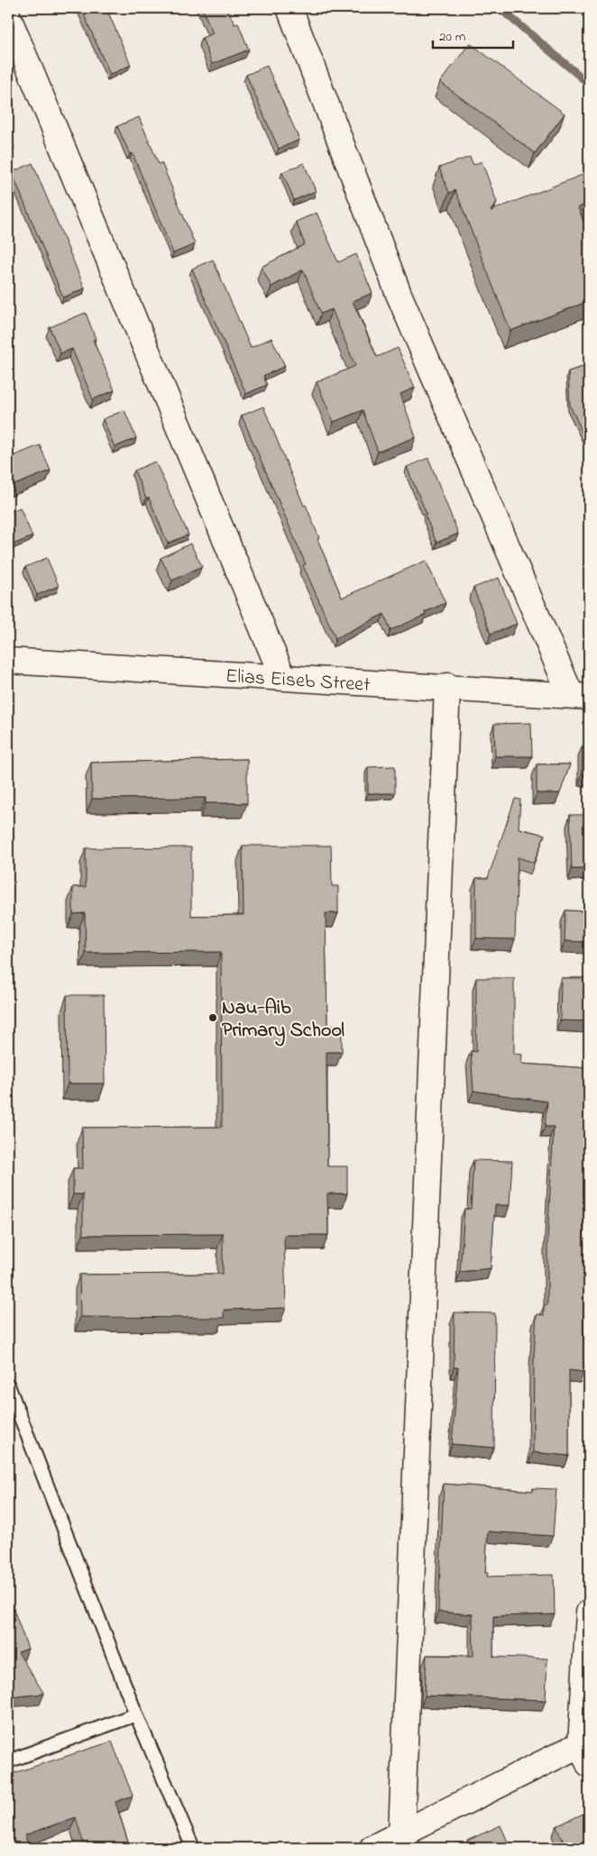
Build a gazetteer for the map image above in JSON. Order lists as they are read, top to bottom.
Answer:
{
  "streets": {
    "street": ["Elias Eiseb Street"]
  },
  "places": ["Nau-Aib Primary School"],
  "scale_bar": "20 m"
}
